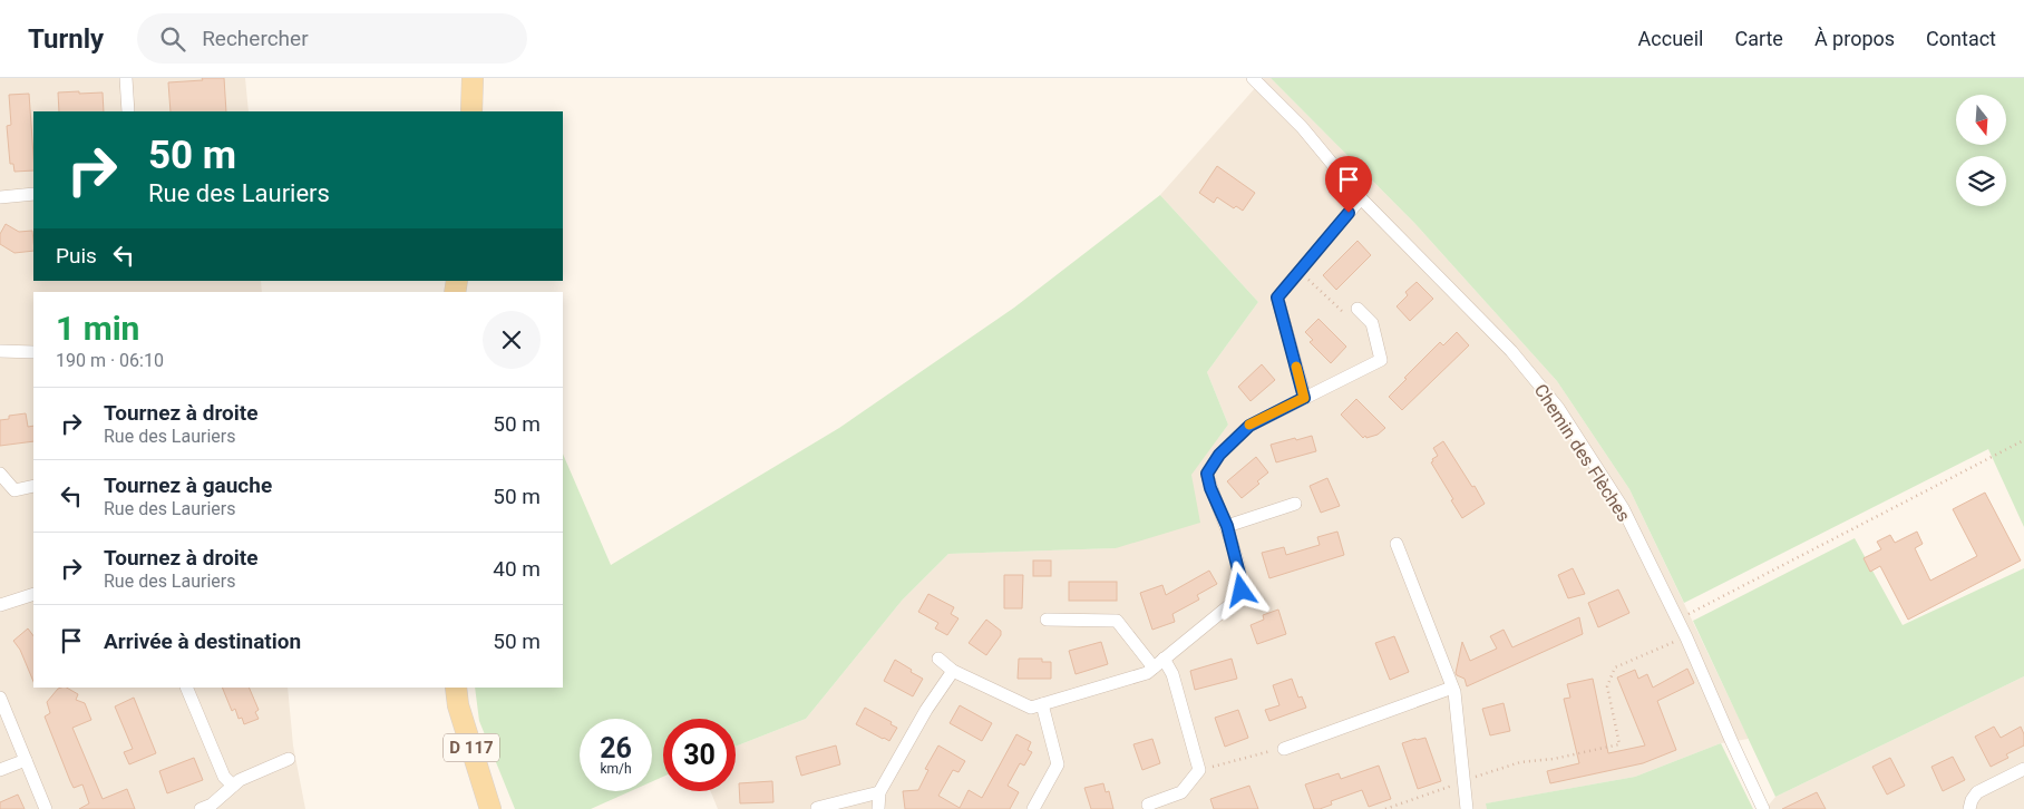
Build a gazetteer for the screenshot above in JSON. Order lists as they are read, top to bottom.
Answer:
{
  "streets": {
    "main road": ["D 117"],
    "street": ["Chemin des Flèches"]
  },
  "north": "bottom",
  "page": {
    "header": "Turnly",
    "search": "Rechercher",
    "nav": [
      "Accueil",
      "Carte",
      "À propos",
      "Contact"
    ],
    "turn": ["50 m", "Rue des Lauriers"],
    "then": "Puis",
    "heading": ["1 min", "190 m · 06:10"],
    "list": [
      {
        "name": "Tournez à droite",
        "note": "Rue des Lauriers",
        "value": "50 m"
      },
      {
        "name": "Tournez à gauche",
        "note": "Rue des Lauriers",
        "value": "50 m"
      },
      {
        "name": "Tournez à droite",
        "note": "Rue des Lauriers",
        "value": "40 m"
      },
      {
        "name": "Arrivée à destination",
        "value": "50 m"
      }
    ],
    "speed": "26 km/h",
    "limit": "30"
  }
}
